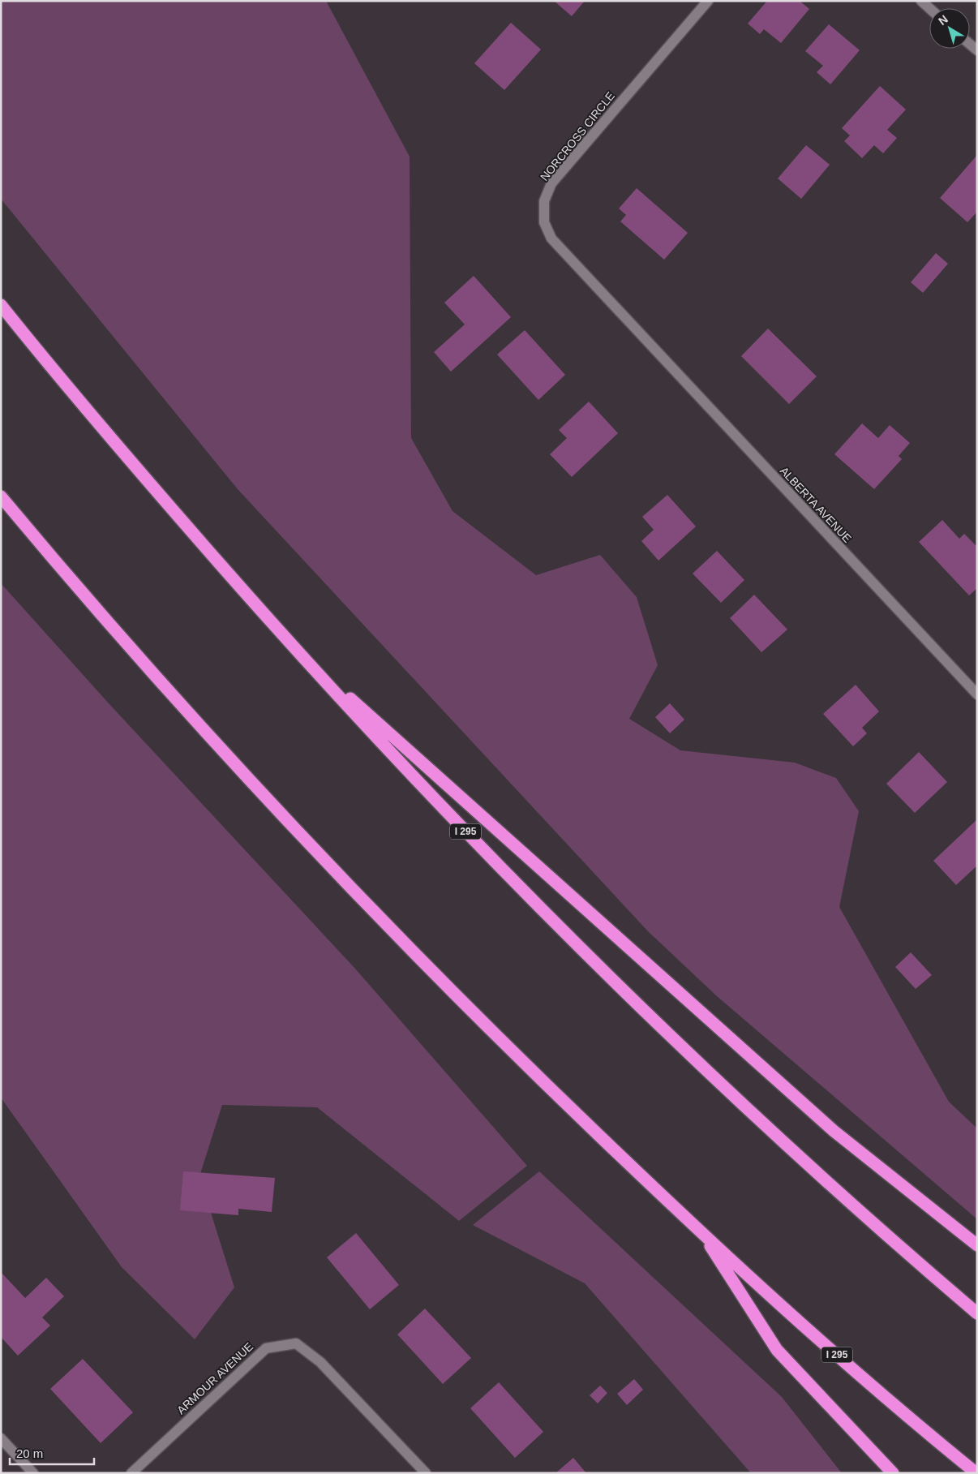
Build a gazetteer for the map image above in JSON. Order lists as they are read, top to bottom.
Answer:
{
  "streets": {
    "highway": ["I 295"],
    "street": ["NORCROSS CIRCLE", "ALBERTA AVENUE", "ARMOUR AVENUE"]
  },
  "crossings": [
    ["NORCROSS CIRCLE", "ALBERTA AVENUE"]
  ],
  "scale_bar": "20 m",
  "north": "top left"
}
